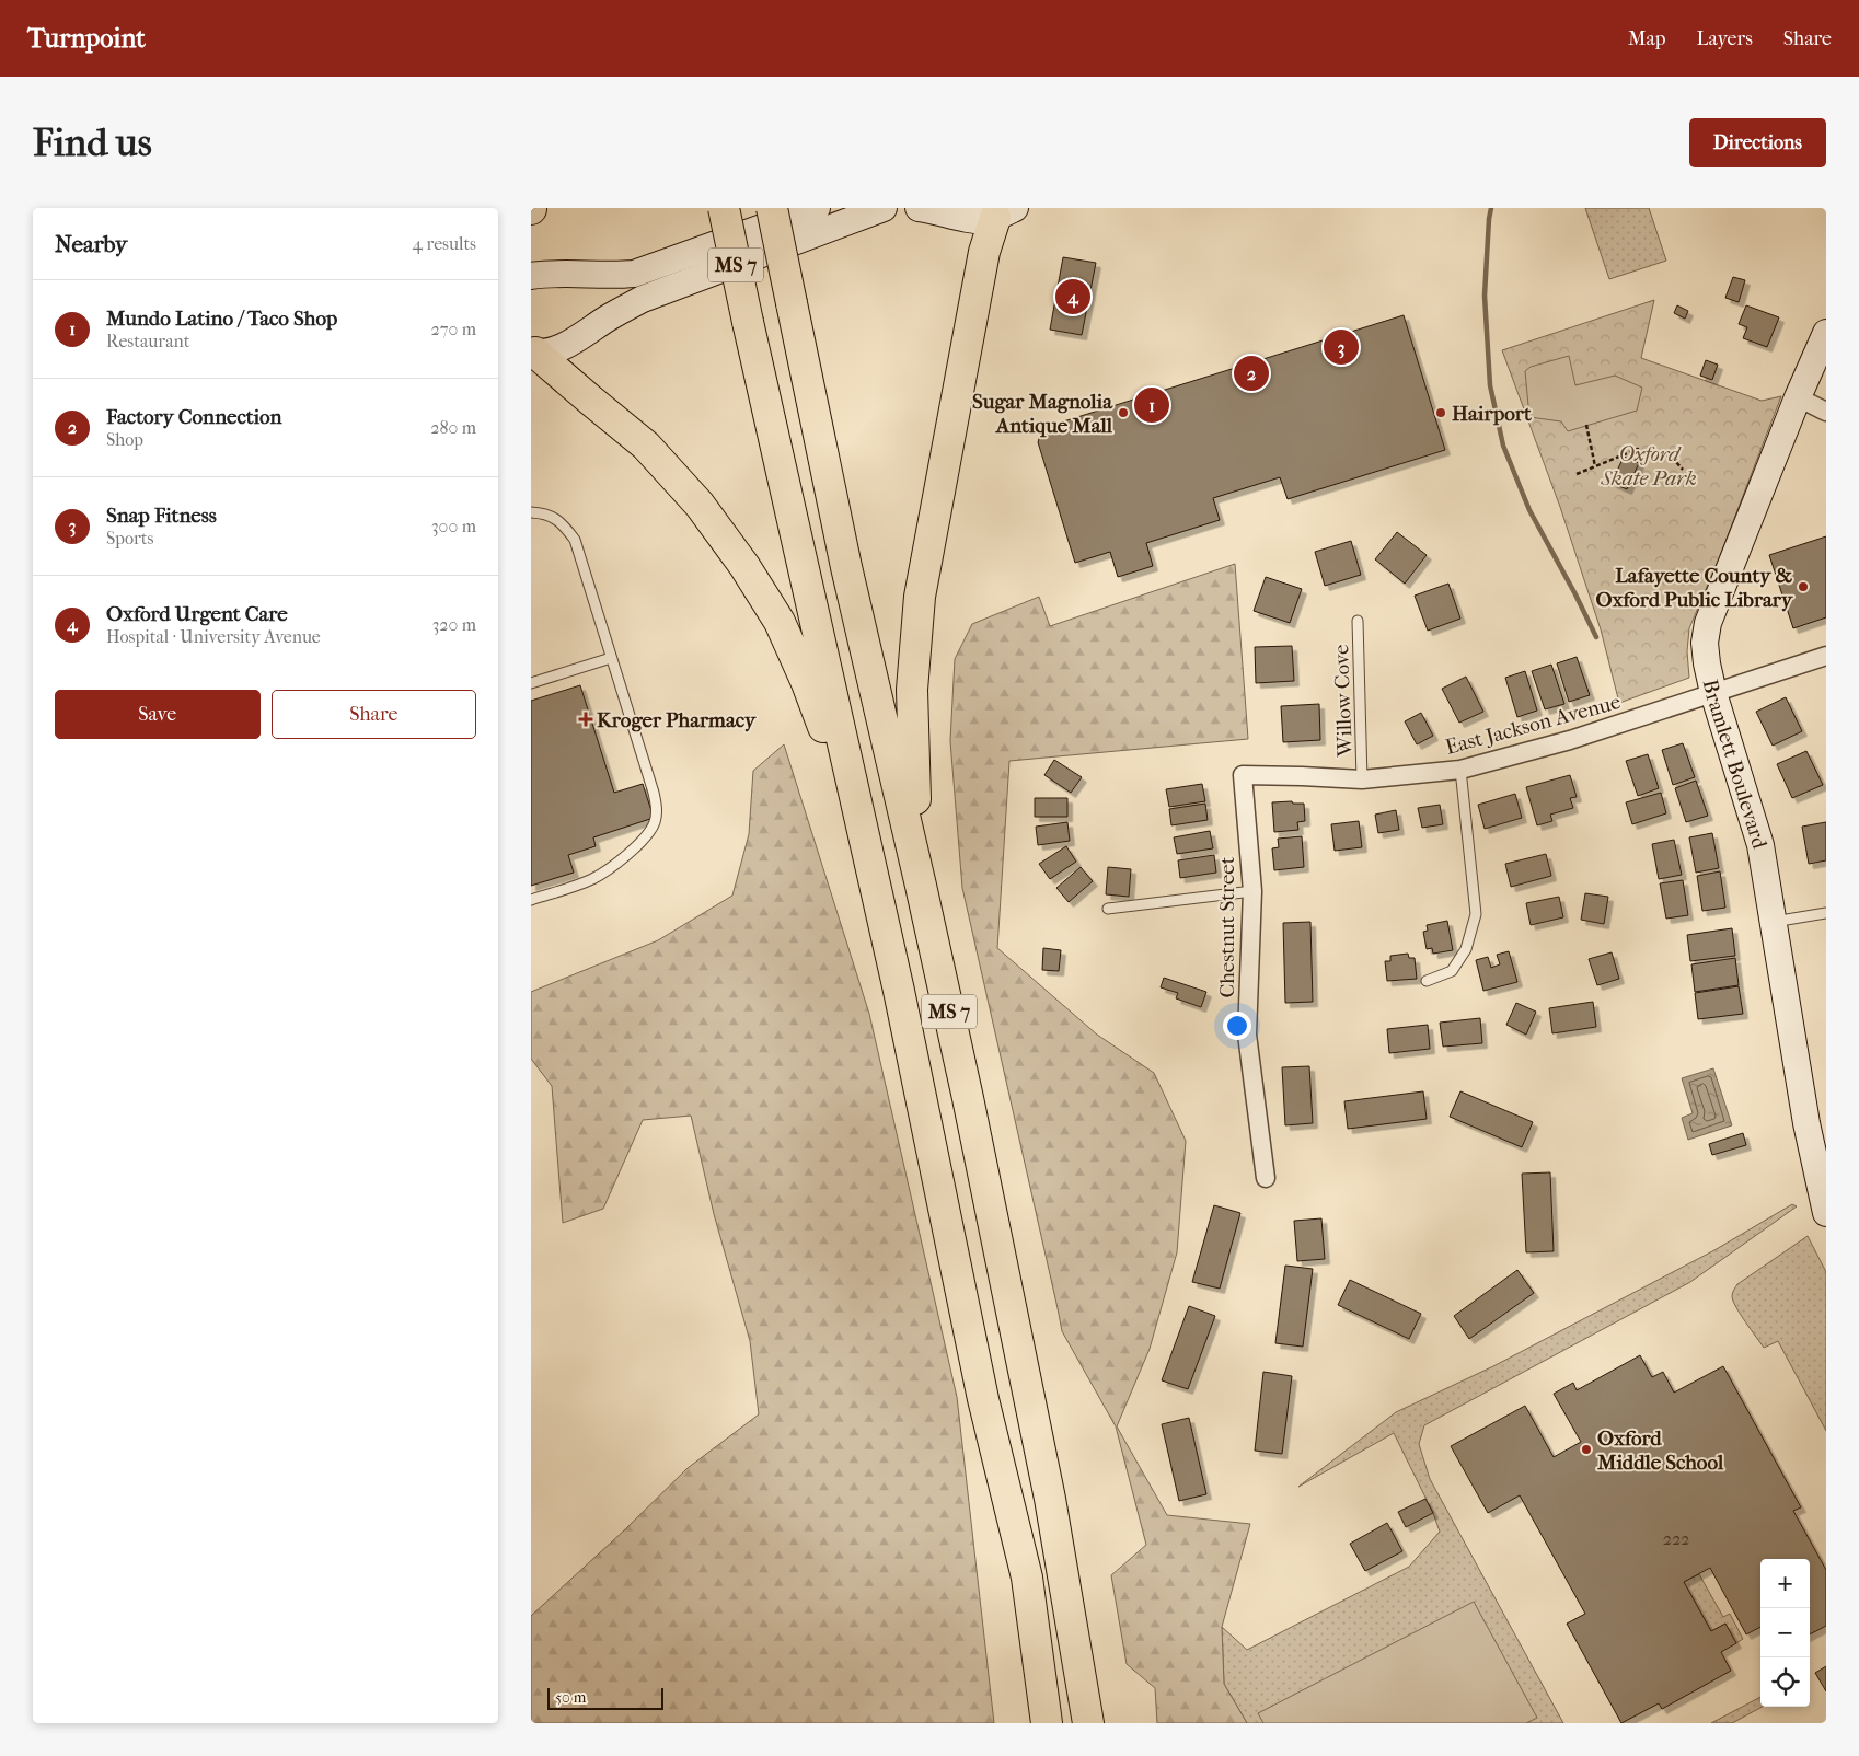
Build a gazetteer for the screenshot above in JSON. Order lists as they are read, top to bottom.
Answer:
{
  "streets": {
    "highway": ["MS 7"],
    "street": ["East Jackson Avenue", "Bramlett Boulevard", "Chestnut Street"],
    "lane": ["Willow Cove"]
  },
  "crossings": [
    ["Willow Cove", "East Jackson Avenue"],
    ["East Jackson Avenue", "Bramlett Boulevard"],
    ["East Jackson Avenue", "Chestnut Street"]
  ],
  "parks": ["Oxford Skate Park"],
  "places": {
    "other": [
      "Sugar Magnolia Antique Mall",
      "Hairport",
      "Lafayette County & Oxford Public Library",
      "Oxford Middle School"
    ],
    "health": ["Kroger Pharmacy"]
  },
  "house_numbers": ["222"],
  "scale_bar": "50 m",
  "page": {
    "header": "Turnpoint",
    "nav": ["Map", "Layers", "Share"],
    "buttons": [
      "Directions",
      ["Save", "Share"]
    ],
    "title": "Find us",
    "heading": ["Nearby", "4 results"],
    "pins": [
      "4",
      "3",
      "2",
      "1"
    ],
    "list": [
      {
        "mark": "1",
        "name": "Mundo Latino / Taco Shop",
        "note": "Restaurant",
        "value": "270 m"
      },
      {
        "mark": "2",
        "name": "Factory Connection",
        "note": "Shop",
        "value": "280 m"
      },
      {
        "mark": "3",
        "name": "Snap Fitness",
        "note": "Sports",
        "value": "300 m"
      },
      {
        "mark": "4",
        "name": "Oxford Urgent Care",
        "note": "Hospital · University Avenue",
        "value": "320 m"
      }
    ],
    "map_buttons": ["+", "−"],
    "scale": "50 m"
  }
}
